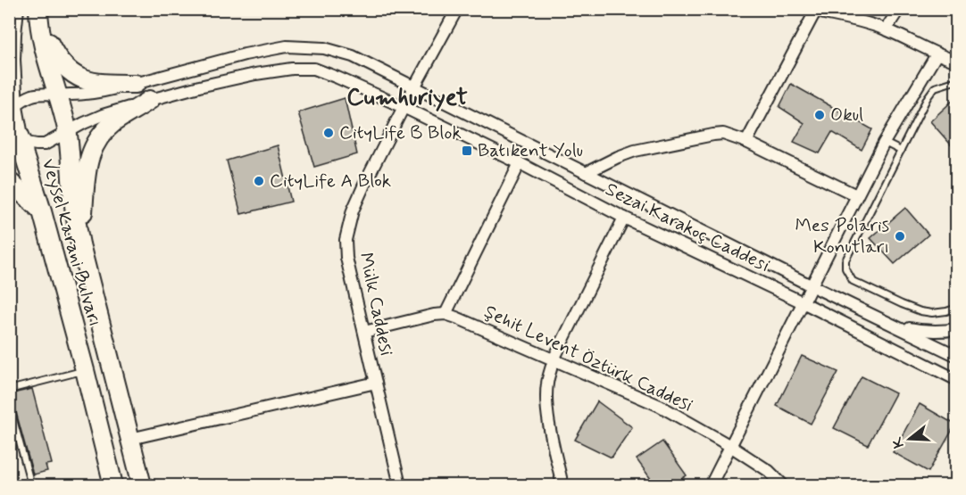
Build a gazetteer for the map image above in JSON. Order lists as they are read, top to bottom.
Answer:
{
  "streets": {
    "main road": ["Veysel Karani Bulvarı"],
    "street": ["Sezai Karakoç Caddesi", "Mülk Caddesi", "Şehit Levent Öztürk Caddesi"]
  },
  "crossings": [
    ["Sezai Karakoç Caddesi", "Veysel Karani Bulvarı"],
    ["Sezai Karakoç Caddesi", "Mülk Caddesi"]
  ],
  "districts": ["Cumhuriyet"],
  "places": {
    "other": [
      "Okul",
      "CityLife B Blok",
      "CityLife A Blok",
      "Mes Polaris Konutları"
    ],
    "transit": ["Batıkent Yolu"]
  },
  "north": "left"
}
